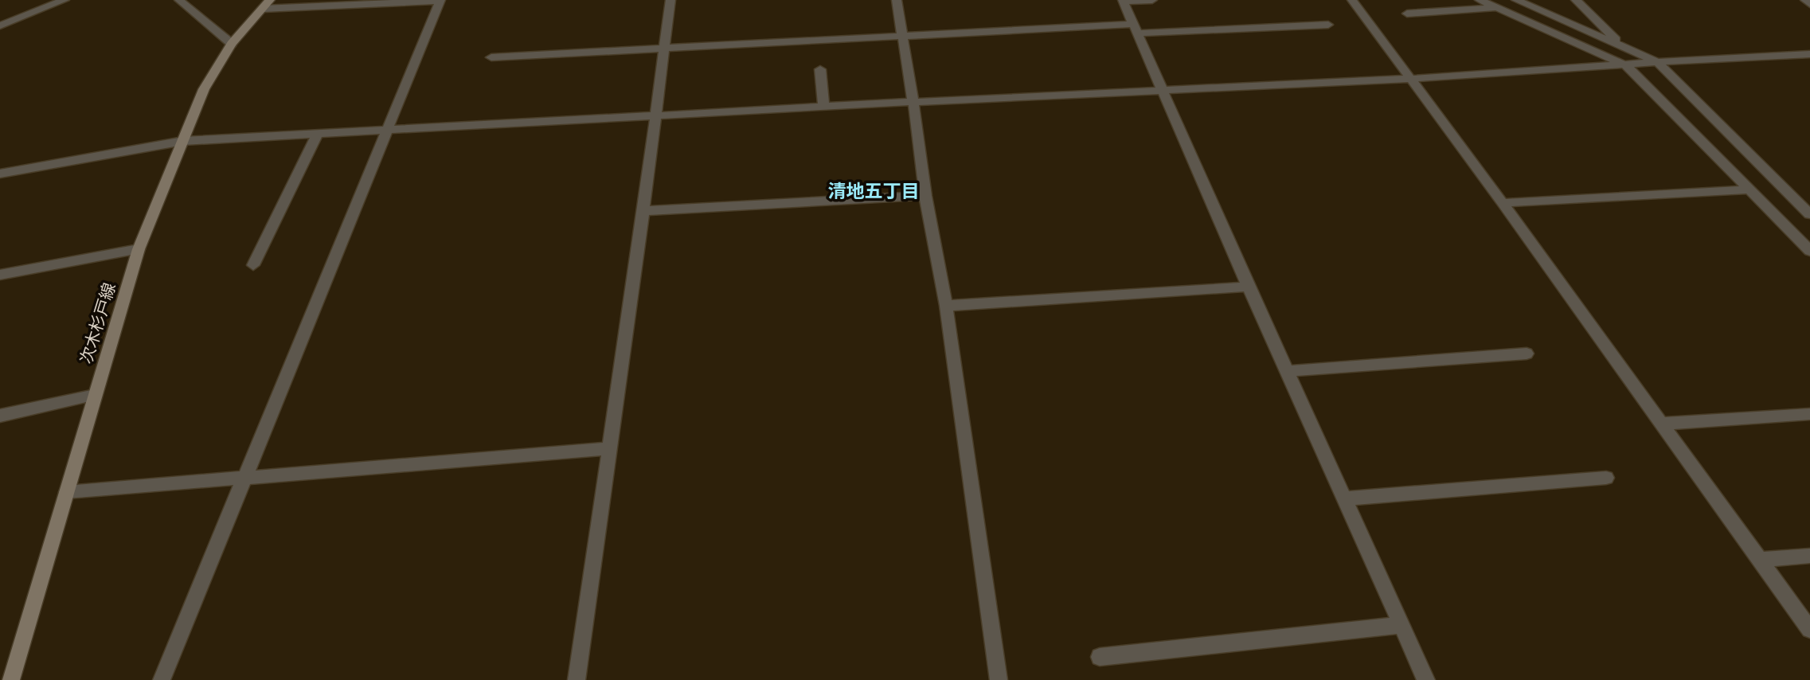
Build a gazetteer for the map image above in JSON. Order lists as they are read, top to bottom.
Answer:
{
  "streets": {
    "main road": ["次木杉戸線"]
  },
  "districts": ["清地五丁目"]
}
